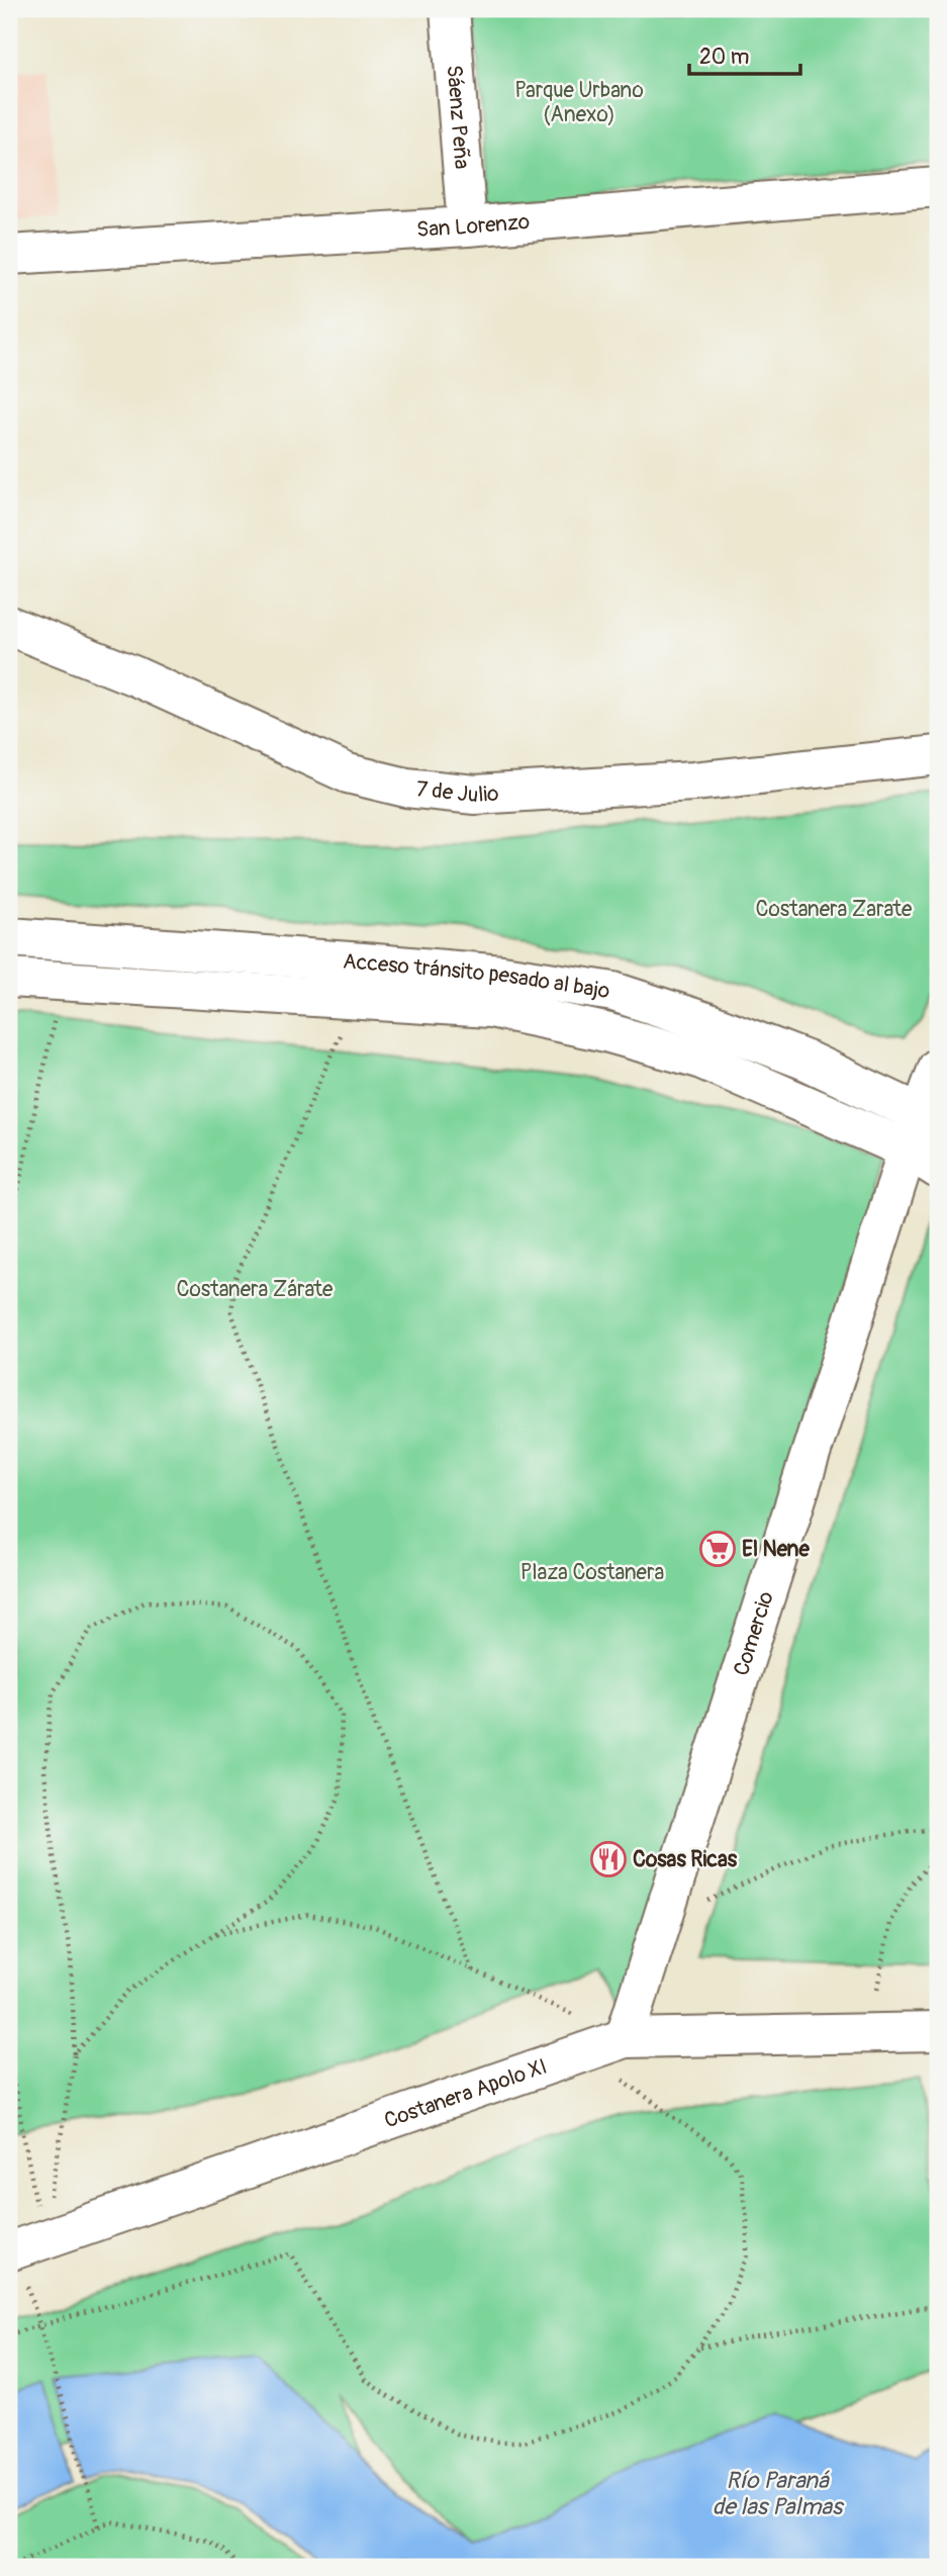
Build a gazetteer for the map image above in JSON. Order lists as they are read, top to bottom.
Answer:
{
  "streets": {
    "street": [
      "Sáenz Peña",
      "San Lorenzo",
      "7 de Julio",
      "Acceso tránsito pesado al bajo",
      "Comercio",
      "Costanera Apolo XI"
    ]
  },
  "crossings": [
    ["Sáenz Peña", "San Lorenzo"],
    ["Acceso tránsito pesado al bajo", "Comercio"],
    ["Comercio", "Costanera Apolo XI"]
  ],
  "water": ["Río Paraná de las Palmas"],
  "parks": [
    "Parque Urbano (Anexo)",
    "Costanera Zarate",
    "Costanera Zárate",
    "Plaza Costanera"
  ],
  "places": {
    "supermarket": ["El Nene"],
    "restaurant": ["Cosas Ricas"]
  },
  "scale_bar": "20 m"
}
